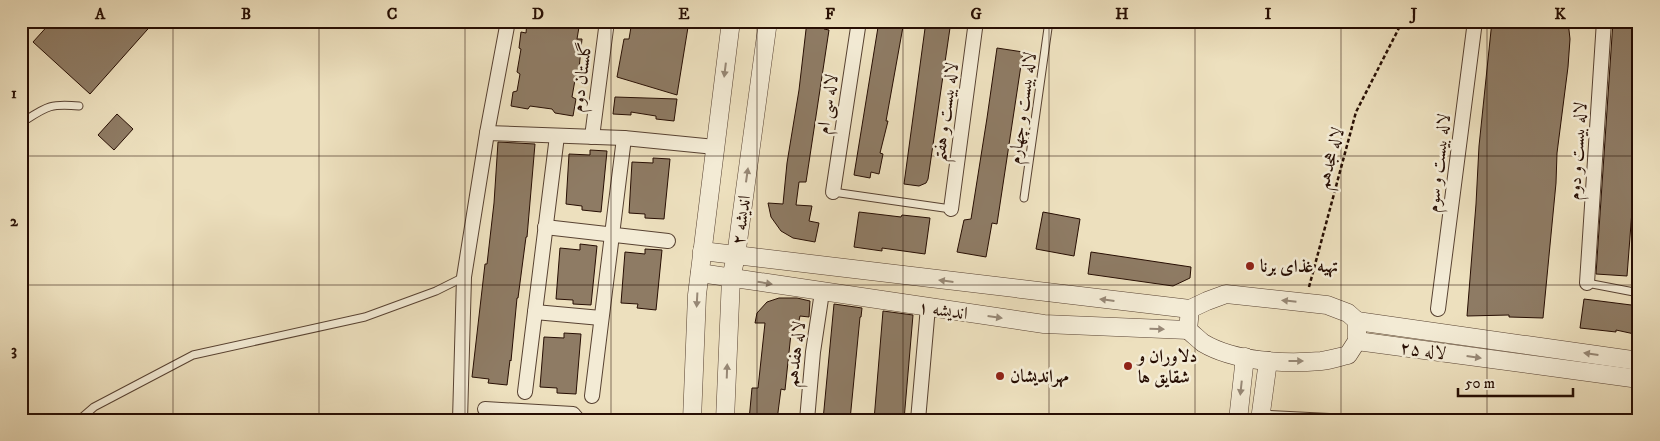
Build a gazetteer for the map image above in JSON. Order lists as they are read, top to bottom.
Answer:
{
  "streets": {
    "street": [
      "گلستان دوم",
      "لاله سی ام",
      "لاله بیست و هفتم",
      "لاله بیست و دوم",
      "لاله بیست و سوم",
      "اندیشه ۲",
      "اندیشه ۱",
      "لاله ۲۵",
      "لاله هفدهم"
    ],
    "lane": ["لاله بیست و چهارم"],
    "path": ["لاله هجدهم"]
  },
  "crossings": [
    ["اندیشه ۲", "اندیشه ۱"],
    ["اندیشه ۱", "لاله هفدهم"]
  ],
  "places": ["تهیه غذای برنا", "دلاوران و شقایق ها", "مهراندیشان"],
  "scale_bar": "50 m",
  "grid": {
    "columns": [
      "A",
      "B",
      "C",
      "D",
      "E",
      "F",
      "G",
      "H",
      "I",
      "J",
      "K"
    ],
    "rows": ["1", "2", "3"]
  }
}
